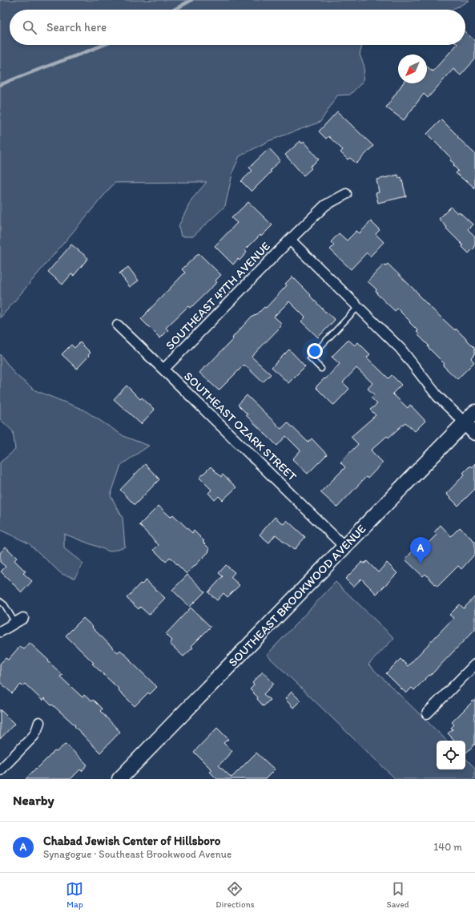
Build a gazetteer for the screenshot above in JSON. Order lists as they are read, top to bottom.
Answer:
{
  "streets": {
    "main road": ["SOUTHEAST BROOKWOOD AVENUE"],
    "street": ["SOUTHEAST 47TH AVENUE", "SOUTHEAST OZARK STREET"]
  },
  "crossings": [
    ["SOUTHEAST 47TH AVENUE", "SOUTHEAST OZARK STREET"],
    ["SOUTHEAST OZARK STREET", "SOUTHEAST BROOKWOOD AVENUE"]
  ],
  "north": "bottom left",
  "page": {
    "search": "Search here",
    "pins": "A",
    "heading": "Nearby",
    "list": [
      {
        "mark": "A",
        "name": "Chabad Jewish Center of Hillsboro",
        "note": "Synagogue · Southeast Brookwood Avenue",
        "value": "140 m"
      }
    ],
    "nav": ["Map", "Directions", "Saved"]
  }
}
